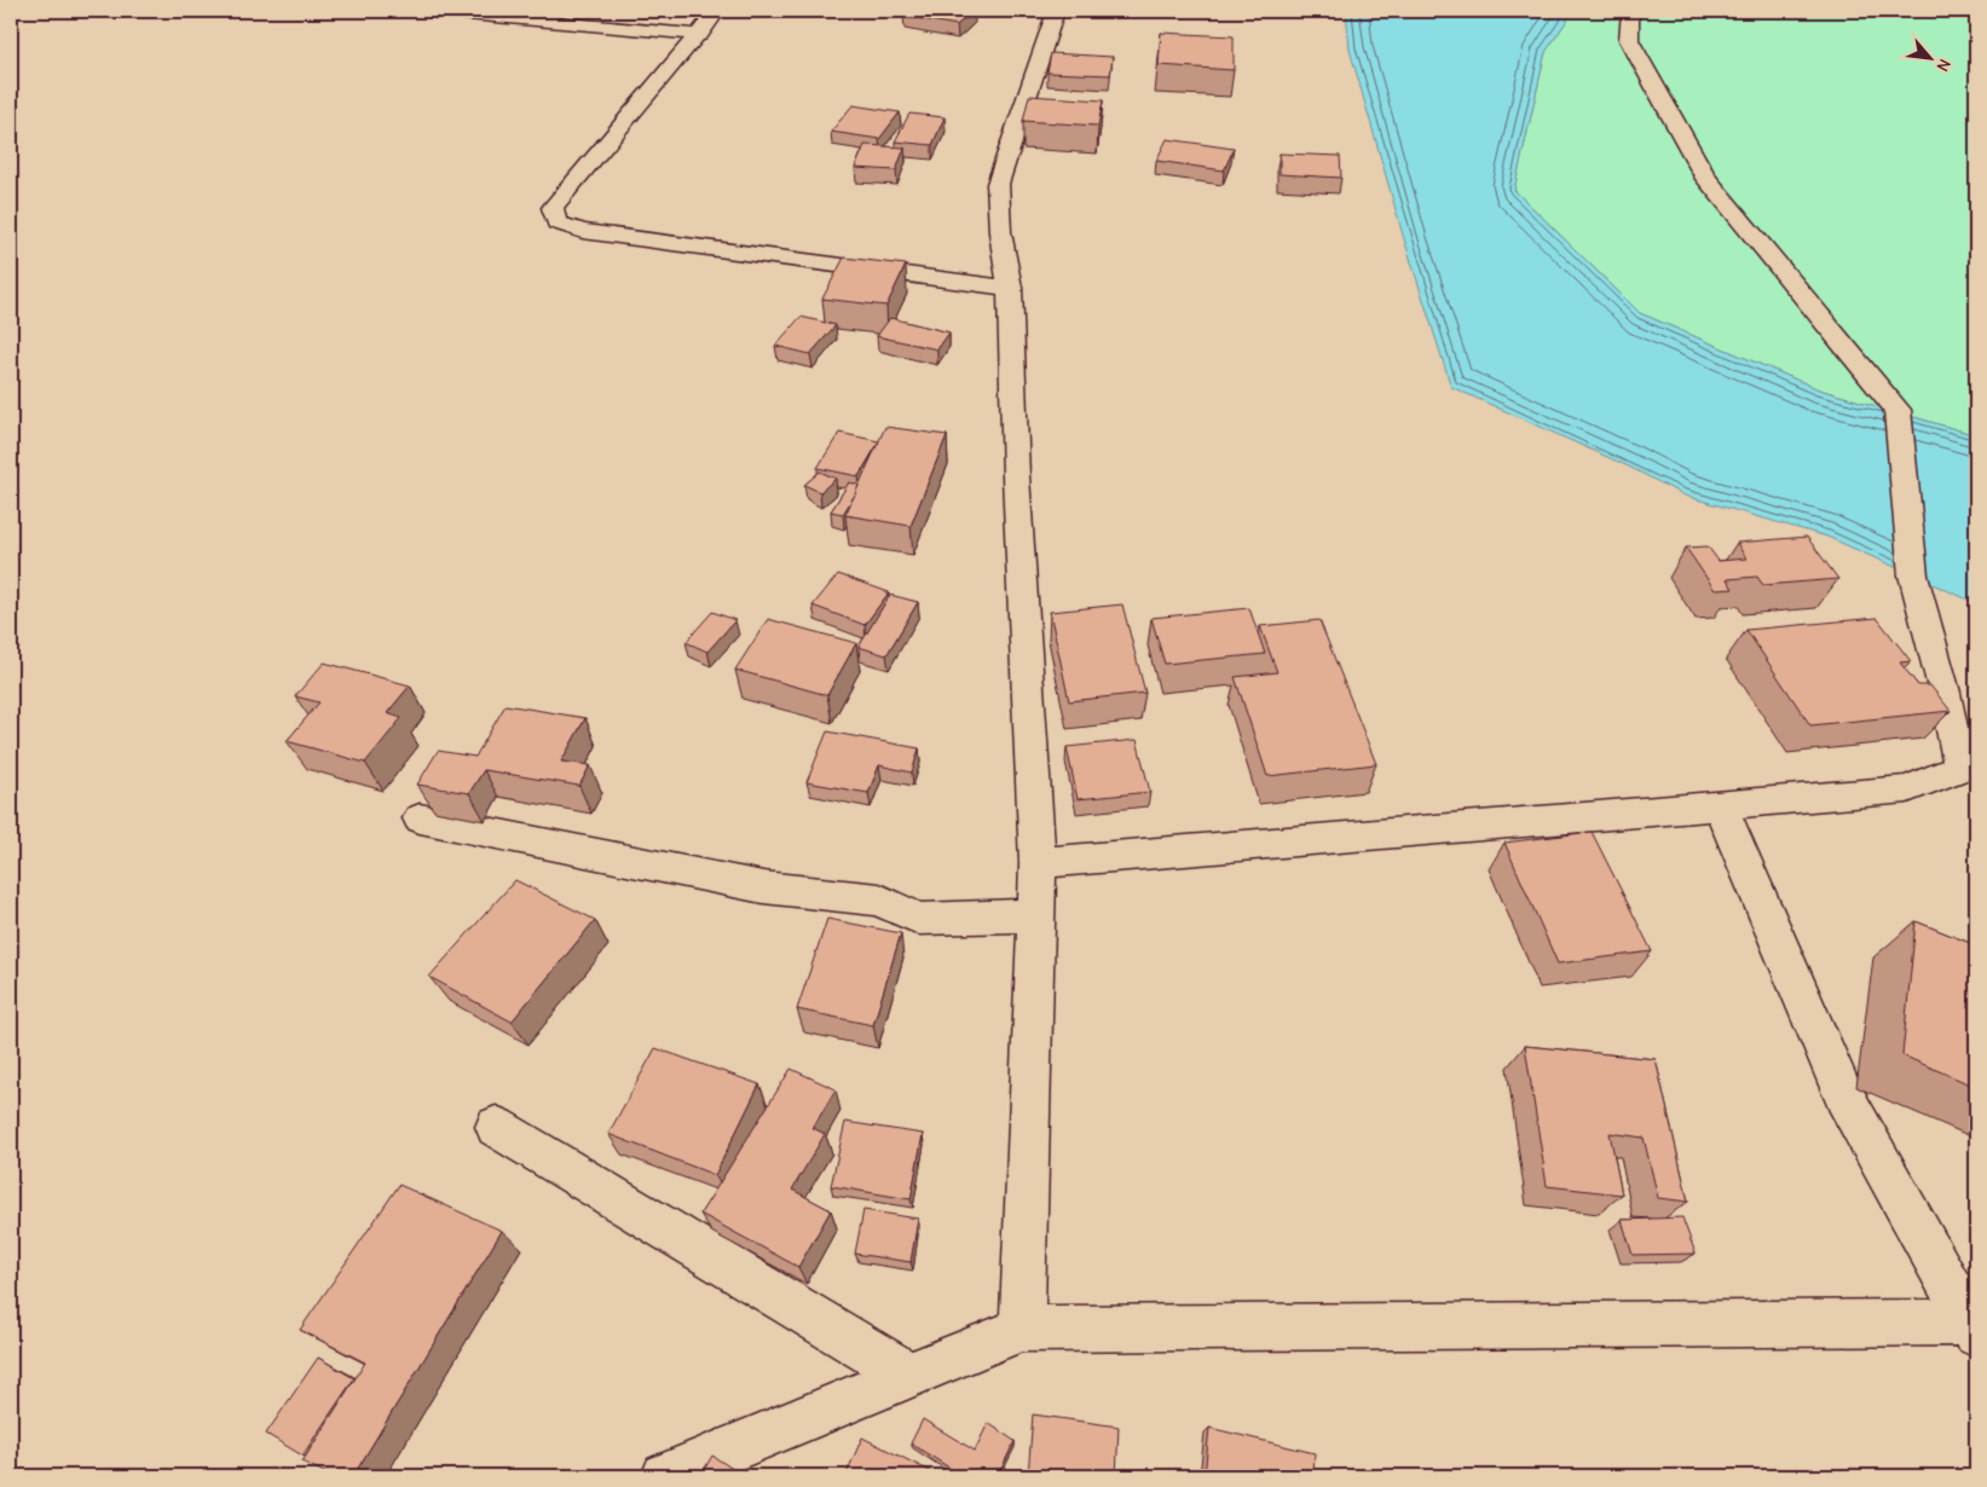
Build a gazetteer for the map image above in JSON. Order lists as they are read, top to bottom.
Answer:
{
  "north": "bottom right"
}
